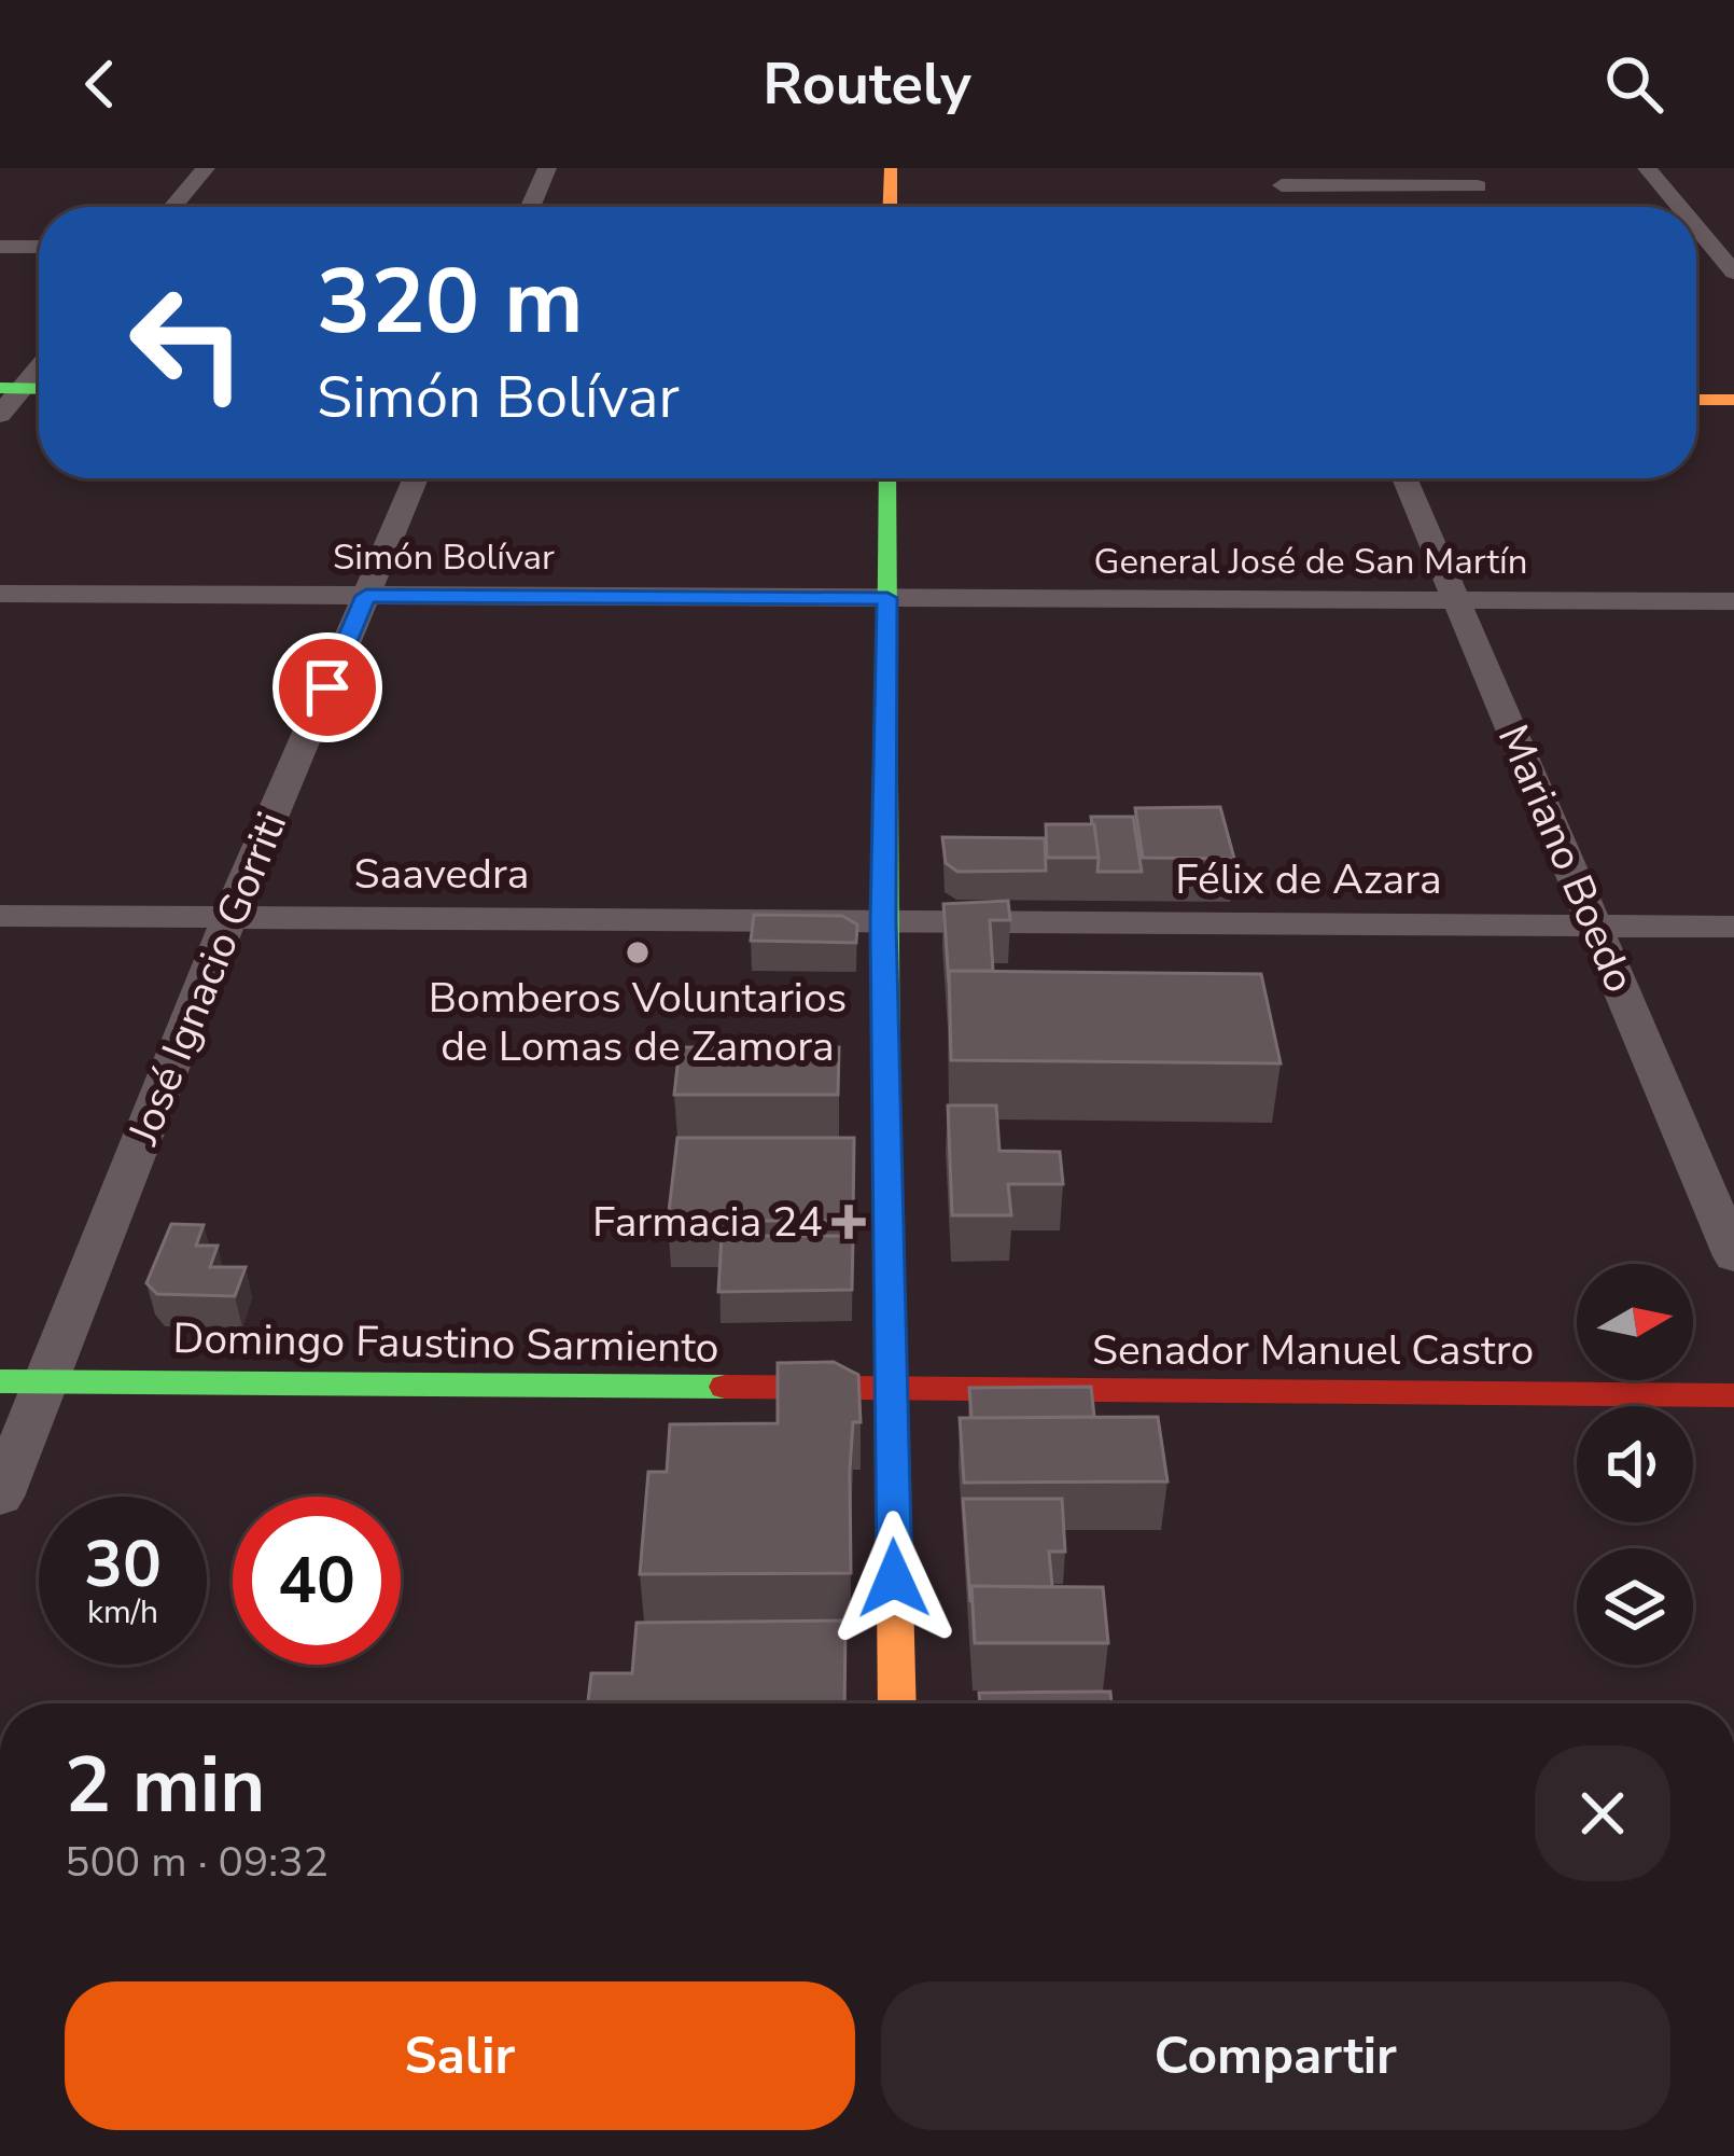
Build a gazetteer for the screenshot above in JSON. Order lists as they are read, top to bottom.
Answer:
{
  "streets": {
    "street": [
      "Simón Bolívar",
      "General José de San Martín",
      "Mariano Boedo",
      "Saavedra",
      "Félix de Azara",
      "José Ignacio Gorriti",
      "Domingo Faustino Sarmiento",
      "Senador Manuel Castro"
    ]
  },
  "crossings": [
    ["Simón Bolívar", "General José de San Martín"],
    ["Simón Bolívar", "José Ignacio Gorriti"],
    ["General José de San Martín", "Mariano Boedo"],
    ["Mariano Boedo", "Félix de Azara"],
    ["Saavedra", "Félix de Azara"],
    ["Saavedra", "José Ignacio Gorriti"],
    ["José Ignacio Gorriti", "Domingo Faustino Sarmiento"],
    ["Domingo Faustino Sarmiento", "Senador Manuel Castro"]
  ],
  "places": {
    "other": ["Bomberos Voluntarios de Lomas de Zamora"],
    "health": ["Farmacia 24"]
  },
  "north": "right",
  "page": {
    "header": "Routely",
    "turn": ["320 m", "Simón Bolívar"],
    "speed": "30 km/h",
    "limit": "40",
    "heading": ["2 min", "500 m · 09:32"],
    "buttons": ["Salir", "Compartir"]
  }
}
